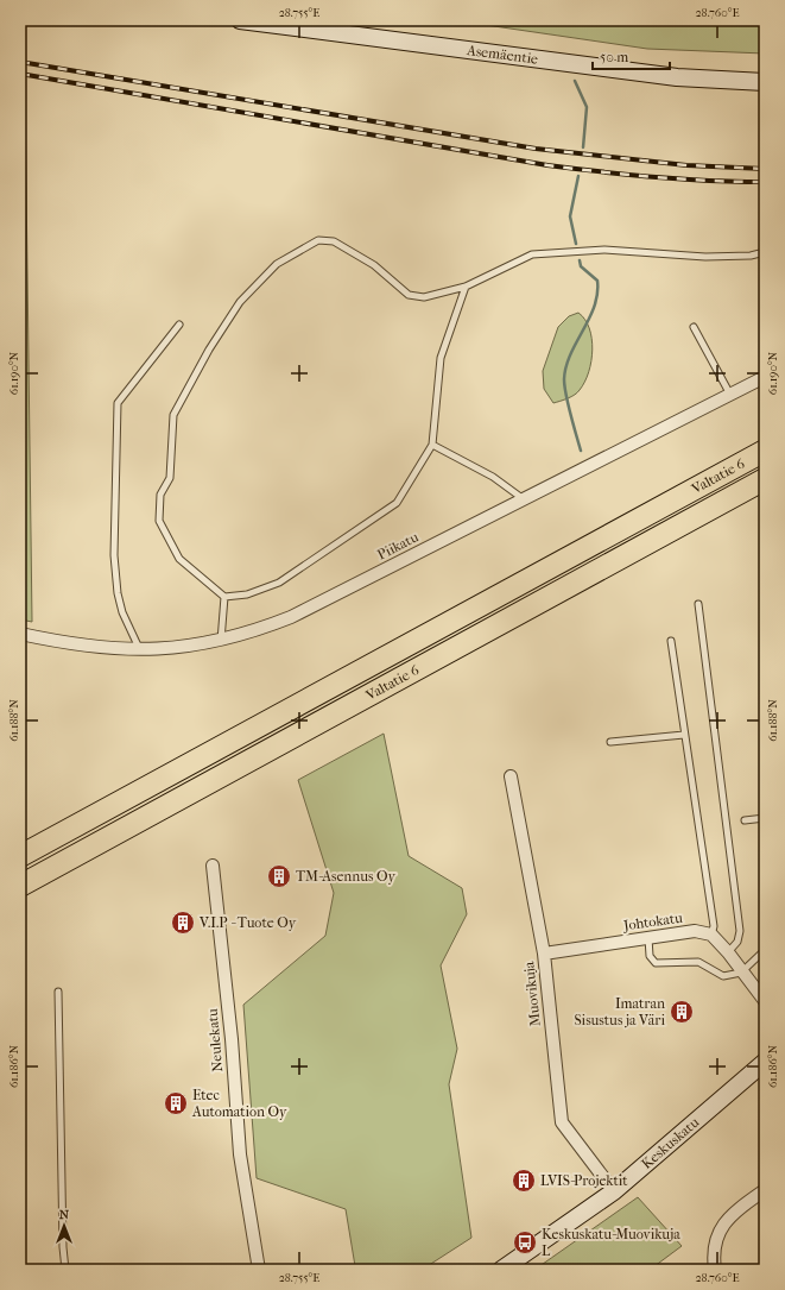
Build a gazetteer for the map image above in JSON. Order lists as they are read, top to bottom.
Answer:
{
  "streets": {
    "highway": ["Valtatie 6"],
    "street": [
      "Asemäentie",
      "Piikatu",
      "Johtokatu",
      "Muovikuja",
      "Neulekatu",
      "Keskuskatu"
    ]
  },
  "crossings": [
    ["Johtokatu", "Muovikuja"],
    ["Muovikuja", "Keskuskatu"]
  ],
  "places": {
    "building": [
      "TM-Asennus Oy",
      "V.I.P - Tuote Oy",
      "Imatran Sisustus ja Väri",
      "Etec Automation Oy",
      "LVIS-Projektit"
    ],
    "bus stop": ["Keskuskatu-Muovikuja L"]
  },
  "scale_bar": "50 m",
  "north": "top",
  "coordinates": [
    "28.755°E",
    "28.760°E",
    "61.190°N",
    "61.188°N",
    "61.186°N"
  ]
}
